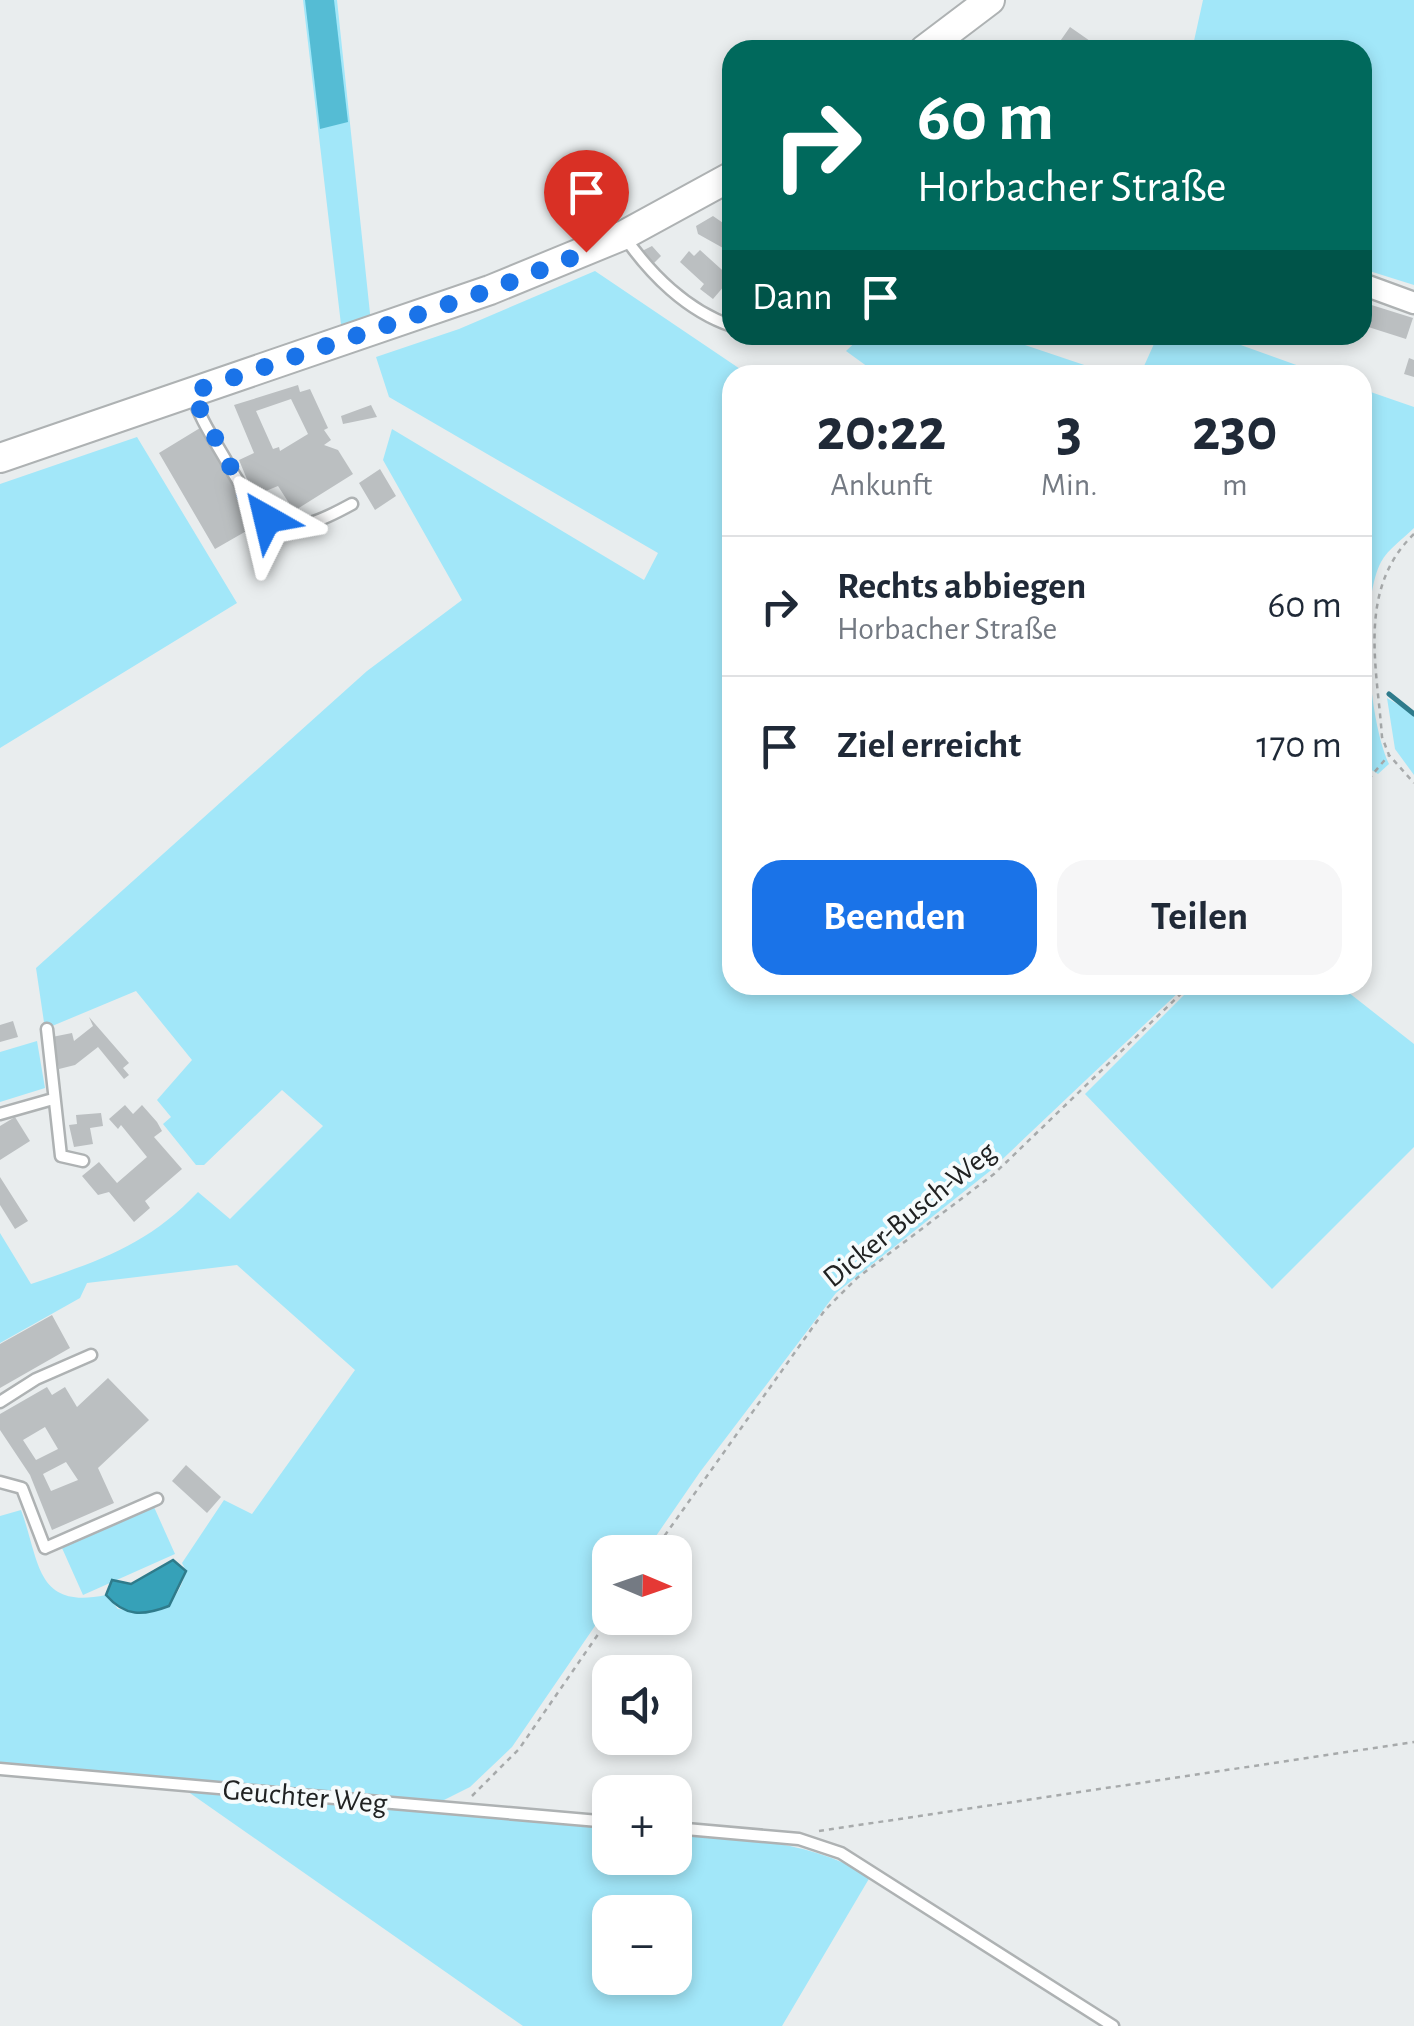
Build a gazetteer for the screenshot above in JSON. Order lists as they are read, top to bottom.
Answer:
{
  "streets": {
    "lane": ["Geuchter Weg"],
    "path": ["Dicker-Busch-Weg"]
  },
  "north": "right",
  "page": {
    "turn": ["60 m", "Horbacher Straße"],
    "then": "Dann",
    "eta": [
      "20:22",
      "Ankunft",
      "3",
      "Min.",
      "230",
      "m"
    ],
    "list": [
      {
        "name": "Rechts abbiegen",
        "note": "Horbacher Straße",
        "value": "60 m"
      },
      {
        "name": "Ziel erreicht",
        "value": "170 m"
      }
    ],
    "buttons": ["Beenden", "Teilen"],
    "map_buttons": ["+", "−"]
  }
}
